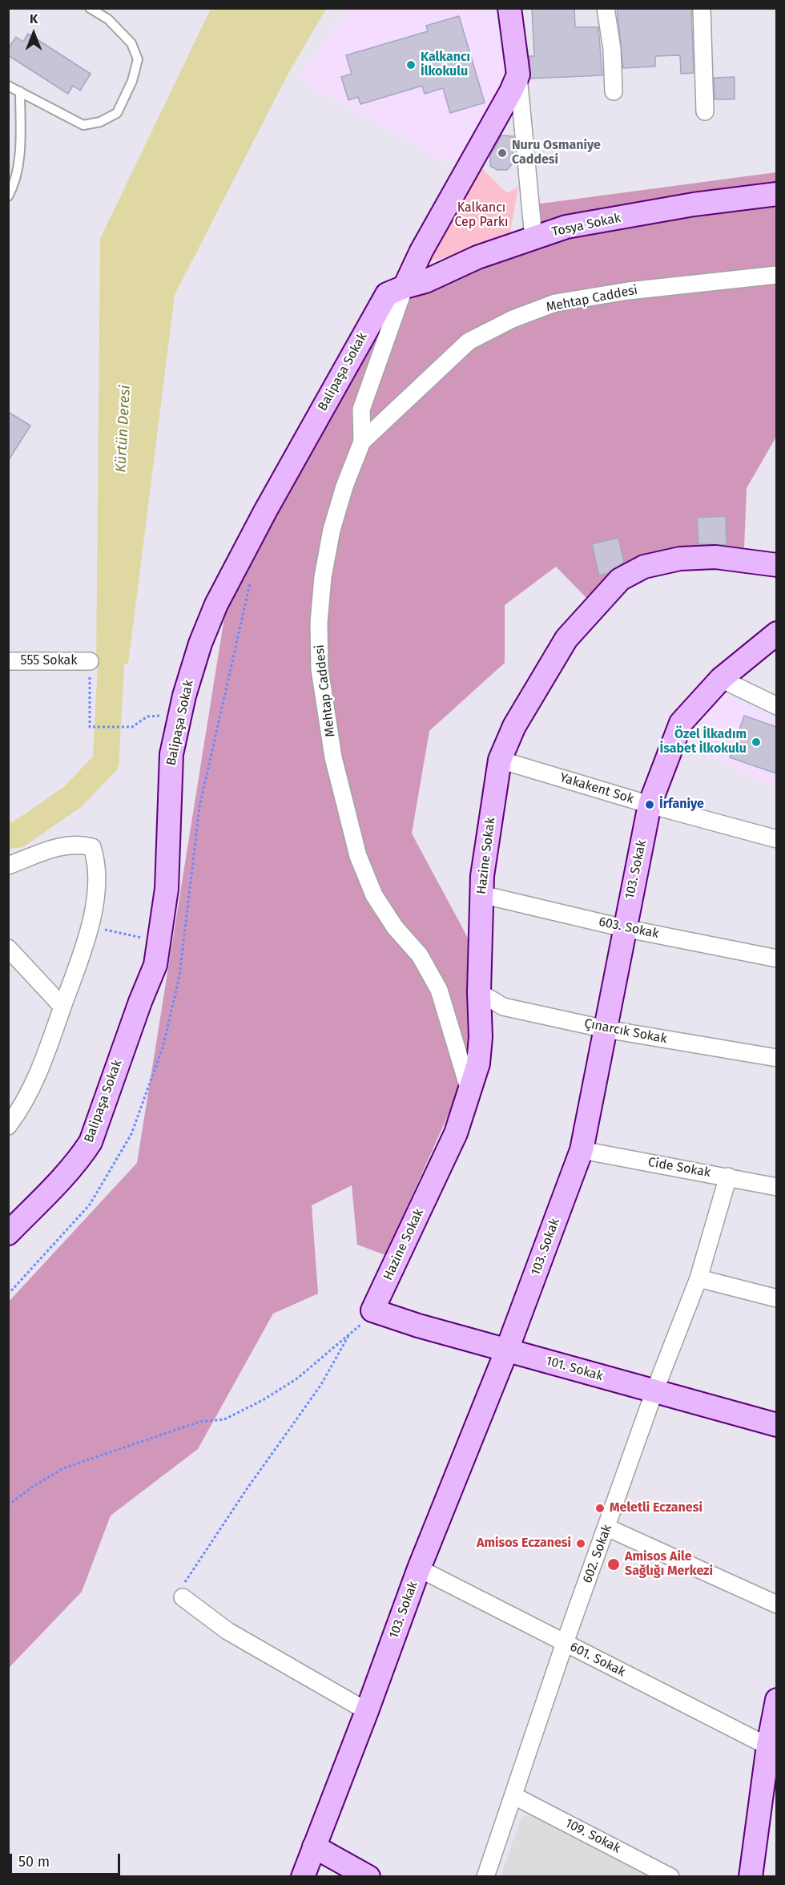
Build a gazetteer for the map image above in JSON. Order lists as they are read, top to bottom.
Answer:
{
  "streets": {
    "street": [
      "Tosya Sokak",
      "Mehtap Caddesi",
      "Balipaşa Sokak",
      "555 Sokak",
      "Yakakent Sok",
      "Hazine Sokak",
      "103. Sokak",
      "603. Sokak",
      "Çınarcık Sokak",
      "Cide Sokak",
      "101. Sokak",
      "602. Sokak",
      "601. Sokak",
      "109. Sokak"
    ]
  },
  "crossings": [
    ["Tosya Sokak", "Balipaşa Sokak"],
    ["Mehtap Caddesi", "Balipaşa Sokak"],
    ["Mehtap Caddesi", "Hazine Sokak"],
    ["Yakakent Sok", "Hazine Sokak"],
    ["Yakakent Sok", "103. Sokak"],
    ["Hazine Sokak", "603. Sokak"],
    ["Hazine Sokak", "Çınarcık Sokak"],
    ["Hazine Sokak", "101. Sokak"],
    ["103. Sokak", "603. Sokak"],
    ["103. Sokak", "Çınarcık Sokak"],
    ["103. Sokak", "Cide Sokak"],
    ["103. Sokak", "101. Sokak"],
    ["103. Sokak", "601. Sokak"],
    ["Cide Sokak", "602. Sokak"],
    ["101. Sokak", "602. Sokak"],
    ["602. Sokak", "601. Sokak"],
    ["602. Sokak", "109. Sokak"]
  ],
  "water": ["Kürtün Deresi"],
  "parks": ["Kalkancı Cep Parkı"],
  "places": [
    "Kalkancı İlkokulu",
    "Nuru Osmaniye Caddesi",
    "Özel İlkadım İsabet İlkokulu",
    "İrfaniye",
    "Meletli Eczanesi",
    "Amisos Eczanesi",
    "Amisos Aile Sağlığı Merkezi"
  ],
  "scale_bar": "50 m",
  "north": "top"
}
